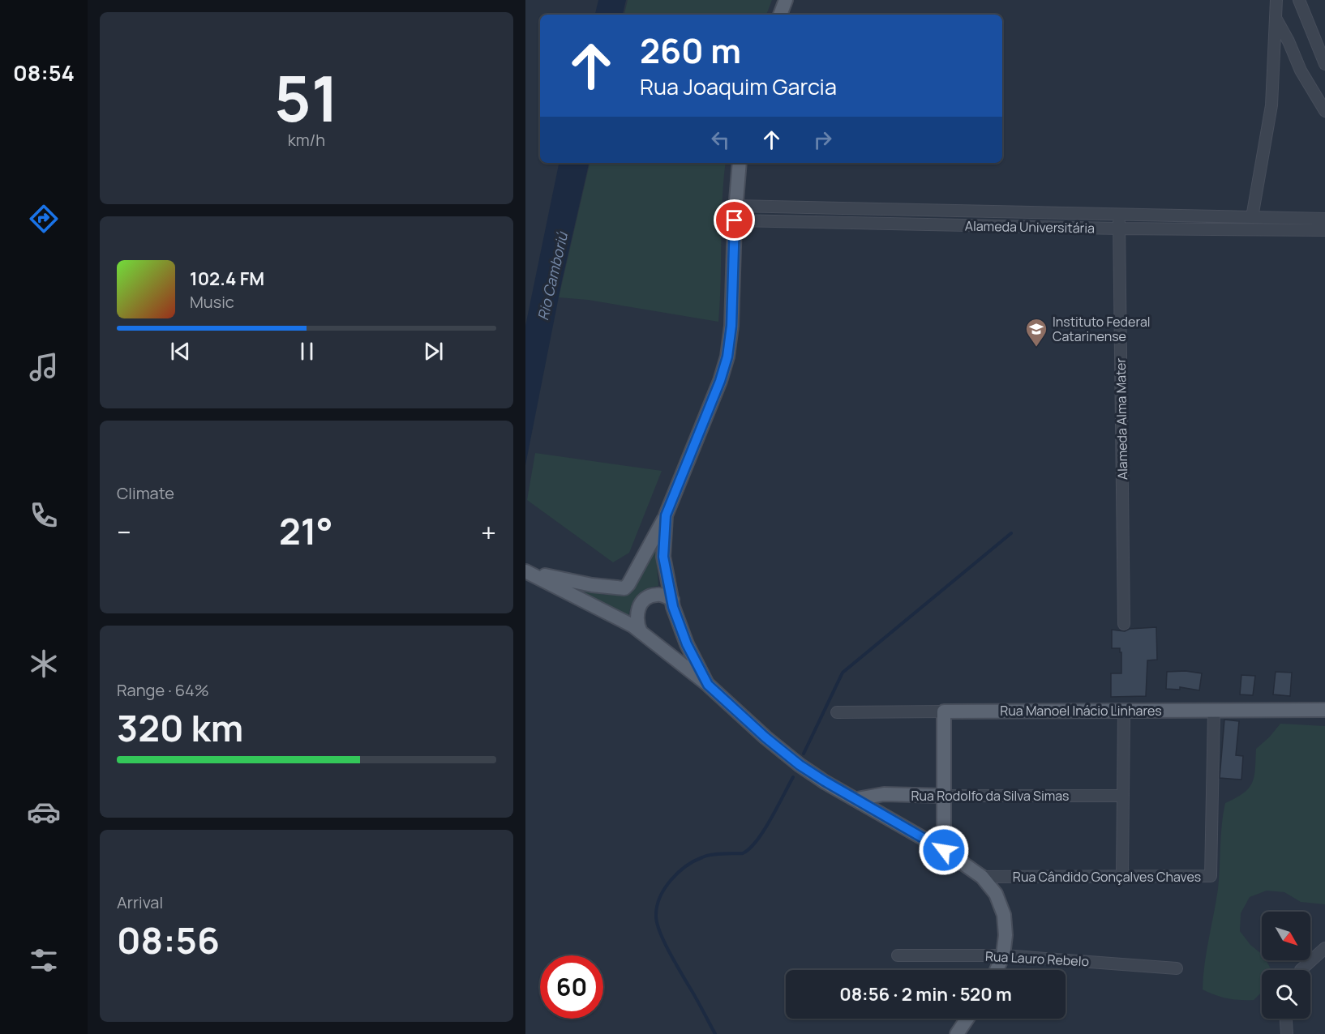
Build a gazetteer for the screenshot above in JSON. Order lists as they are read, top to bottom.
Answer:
{
  "streets": {
    "main road": ["Rua Manoel Inácio Linhares", "Rua Rodolfo da Silva Simas"],
    "street": [
      "Alameda Universitária",
      "Alameda Alma Mater",
      "Rua Cândido Gonçalves Chaves",
      "Rua Lauro Rebelo"
    ]
  },
  "crossings": [
    ["Alameda Universitária", "Alameda Alma Mater"],
    ["Rua Manoel Inácio Linhares", "Rua Cândido Gonçalves Chaves"]
  ],
  "water": ["Rio Camboriú"],
  "places": {
    "school or university": ["Instituto Federal Catarinense"]
  },
  "north": "bottom right",
  "page": {
    "tabs": "08:54",
    "tile": [
      ["51", "km/h"],
      "Climate",
      ["Range · 64%", "320 km"],
      ["Arrival", "08:56"]
    ],
    "turn": ["260 m", "Rua Joaquim Garcia"],
    "song": ["102.4 FM", "Music"],
    "heat": ["−", "21°", "+"],
    "limit": "60",
    "trip": "08:56 · 2 min · 520 m"
  }
}
